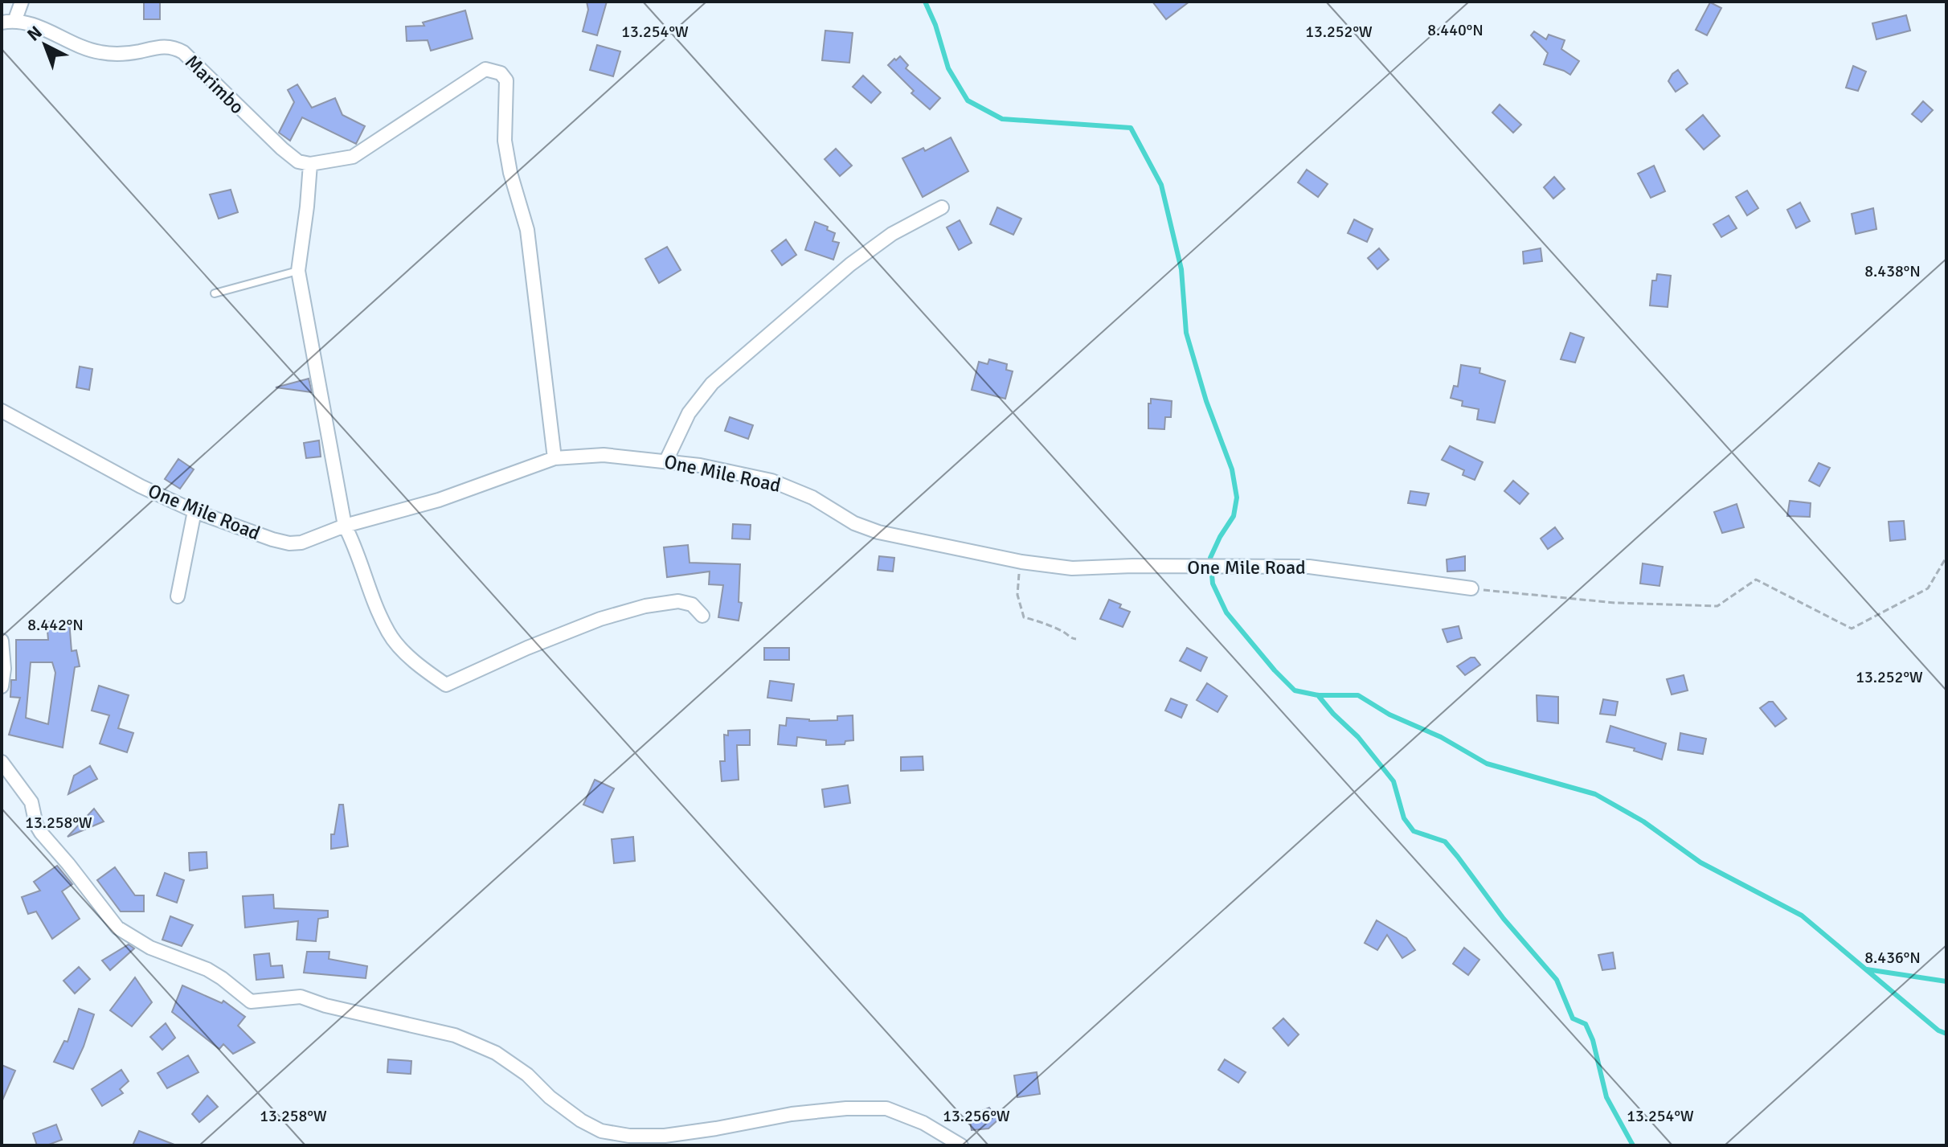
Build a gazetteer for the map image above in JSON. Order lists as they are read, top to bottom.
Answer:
{
  "streets": {
    "street": ["Marimbo", "One Mile Road"]
  },
  "north": "top left",
  "coordinates": [
    "8.440°N",
    "13.254°W",
    "13.252°W",
    "8.438°N",
    "8.442°N",
    "13.258°W",
    "8.436°N",
    "13.256°W"
  ]
}
